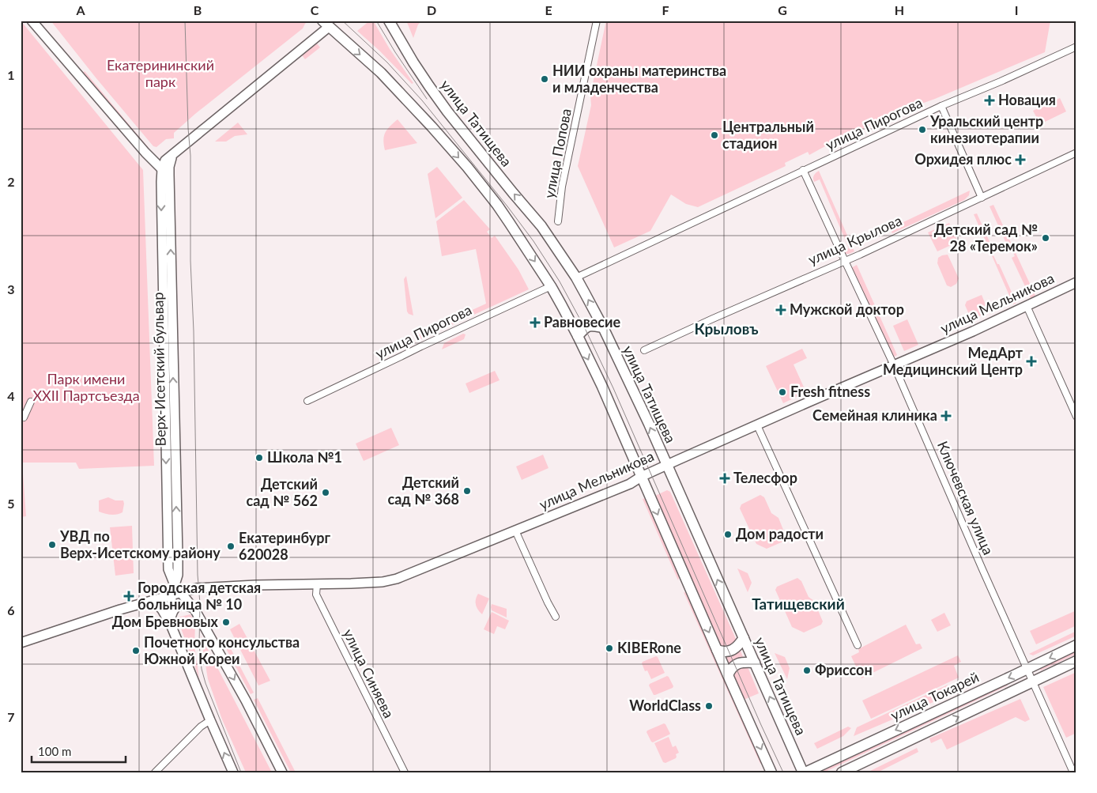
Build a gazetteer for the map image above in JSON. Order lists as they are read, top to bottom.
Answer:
{
  "streets": {
    "main road": [
      "улица Татищева",
      "улица Мельникова",
      "Верх-Исетский бульвар",
      "улица Токарей"
    ],
    "street": [
      "улица Пирогова",
      "улица Попова",
      "улица Крылова",
      "Ключевская улица",
      "улица Синяева"
    ]
  },
  "crossings": [
    ["улица Татищева", "улица Пирогова"],
    ["улица Татищева", "улица Мельникова"],
    ["улица Татищева", "улица Токарей"],
    ["улица Пирогова", "Ключевская улица"],
    ["улица Крылова", "Ключевская улица"],
    ["улица Мельникова", "Верх-Исетский бульвар"],
    ["улица Мельникова", "Ключевская улица"],
    ["улица Мельникова", "улица Синяева"],
    ["Ключевская улица", "улица Токарей"]
  ],
  "districts": ["Крыловъ", "Татищевский"],
  "parks": ["Екатерининский парк", "Парк имени XXII Партсъезда"],
  "places": {
    "other": [
      "НИИ охраны материнства и младенчества",
      "Уральский центр кинезиотерапии",
      "Центральный стадион",
      "Детский сад № 28 «Теремок»",
      "Fresh fitness",
      "Школа №1",
      "Детский сад № 368",
      "Детский сад № 562",
      "Дом радости",
      "УВД по Верх-Исетскому району",
      "Екатеринбург 620028",
      "Дом Бревновых",
      "KIBERone",
      "Почетного консульства Южной Кореи",
      "Фриссон",
      "WorldClass"
    ],
    "health": [
      "Новация",
      "Орхидея плюс",
      "Мужской доктор",
      "Равновесие",
      "МедАрт Медицинский Центр",
      "Семейная клиника",
      "Телесфор",
      "Городская детская больница № 10"
    ]
  },
  "scale_bar": "100 m",
  "grid": {
    "columns": [
      "A",
      "B",
      "C",
      "D",
      "E",
      "F",
      "G",
      "H",
      "I"
    ],
    "rows": [
      "1",
      "2",
      "3",
      "4",
      "5",
      "6",
      "7"
    ]
  }
}
